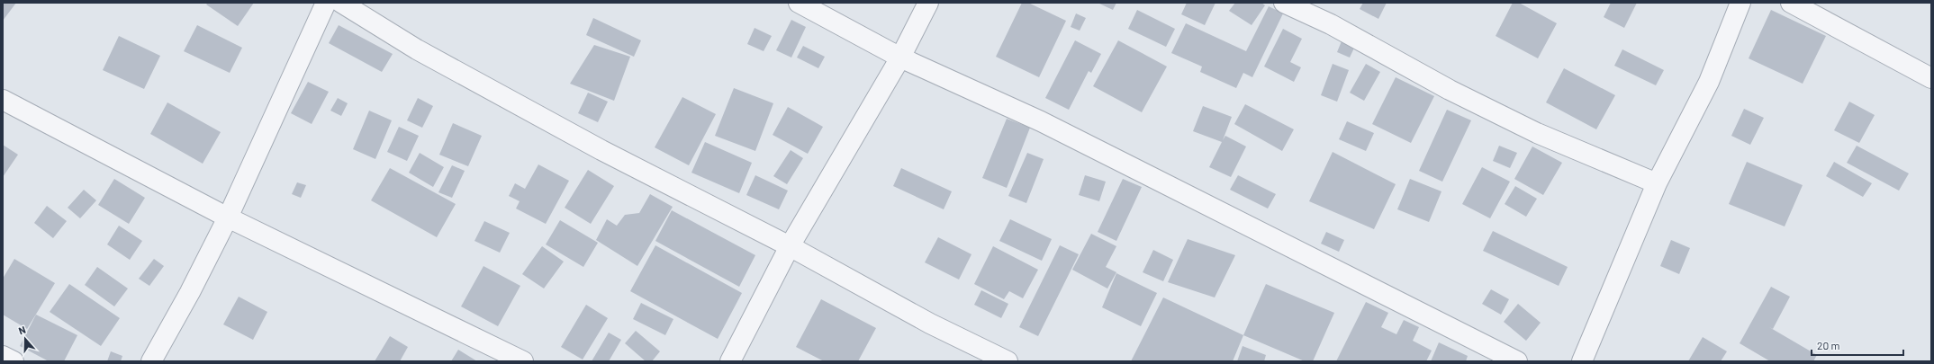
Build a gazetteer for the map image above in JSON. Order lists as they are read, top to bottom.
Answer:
{
  "scale_bar": "20 m",
  "north": "top"
}
